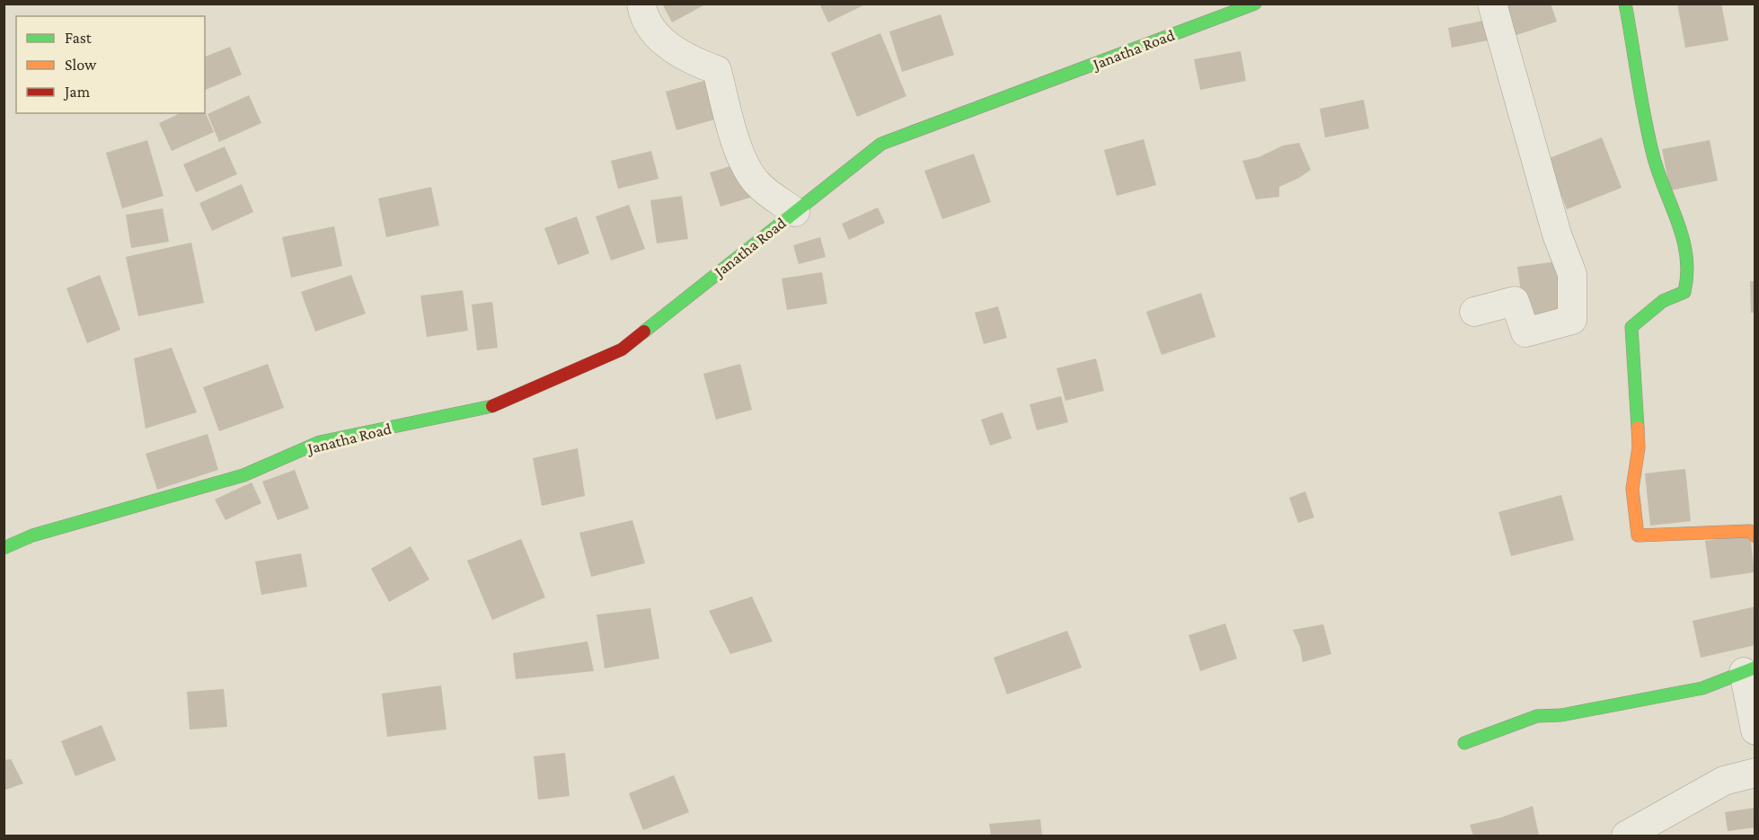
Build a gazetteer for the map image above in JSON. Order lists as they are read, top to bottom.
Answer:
{
  "streets": {
    "street": ["Janatha Road"]
  },
  "legend": ["Fast", "Slow", "Jam"]
}
